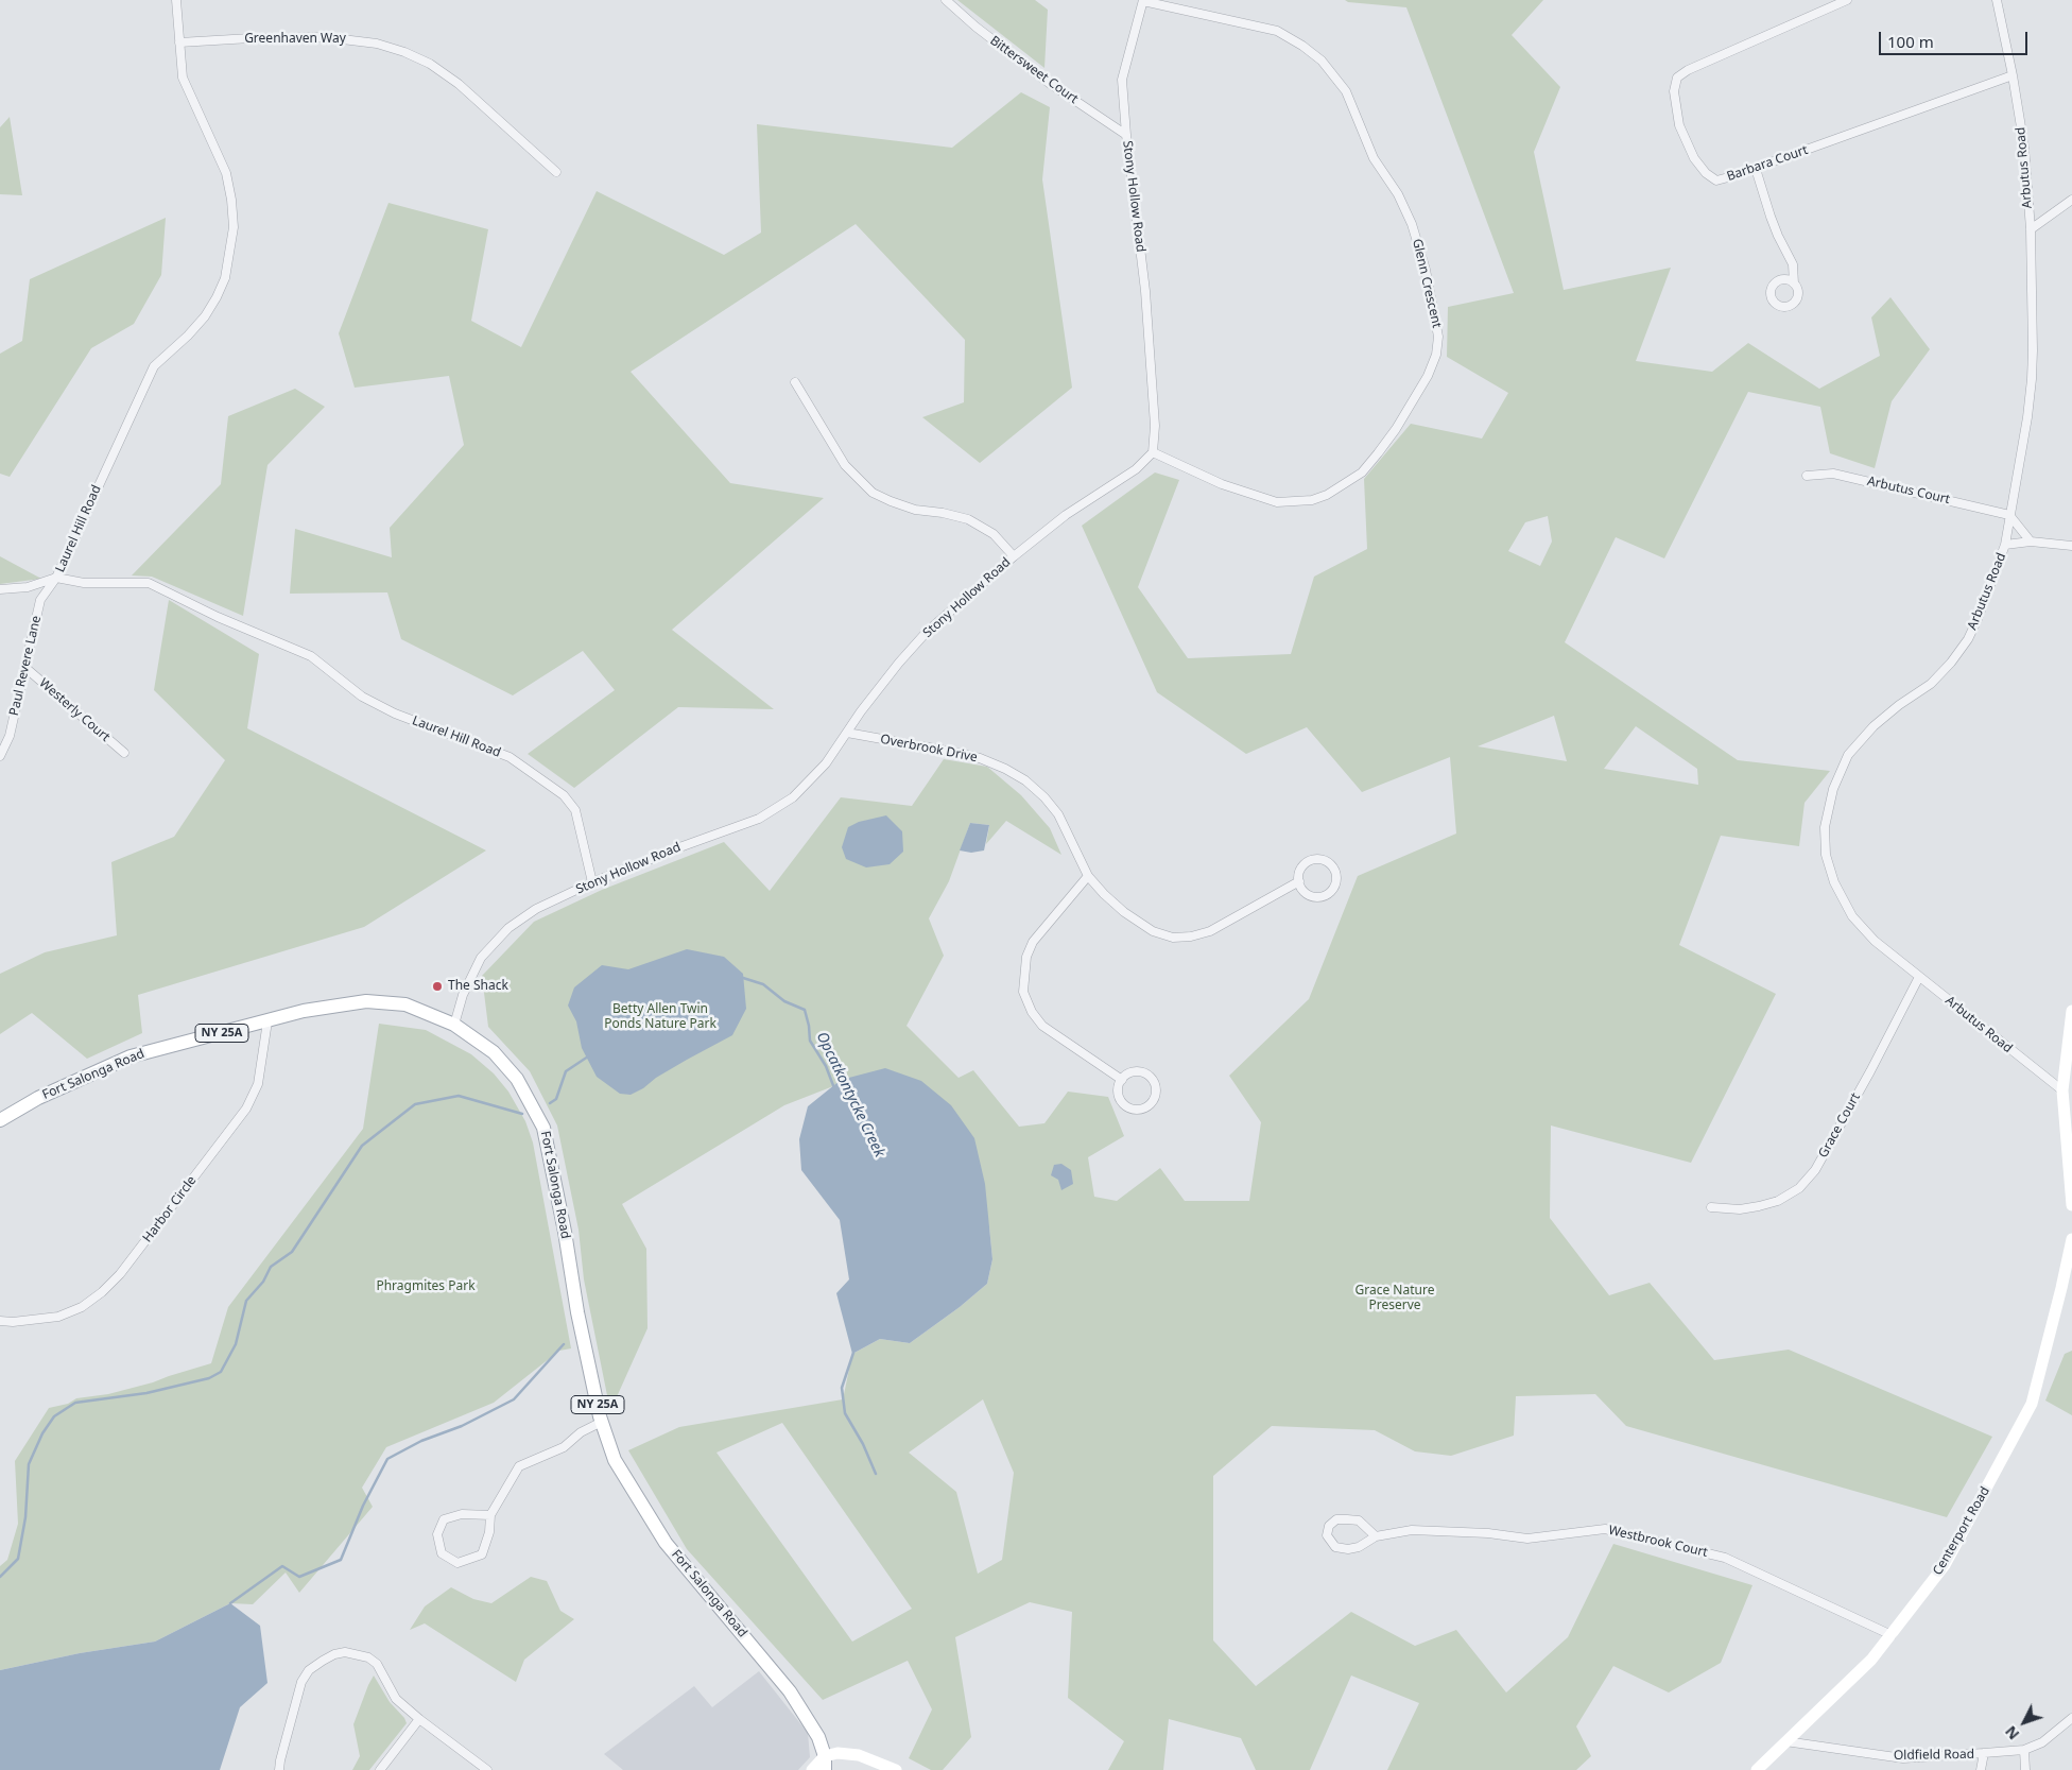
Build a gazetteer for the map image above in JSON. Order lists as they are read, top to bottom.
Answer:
{
  "streets": {
    "main road": ["NY 25A", "Fort Salonga Road", "Centerport Road"],
    "street": [
      "Greenhaven Way",
      "Bittersweet Court",
      "Barbara Court",
      "Arbutus Road",
      "Stony Hollow Road",
      "Glenn Crescent",
      "Arbutus Court",
      "Laurel Hill Road",
      "Paul Revere Lane",
      "Westerly Court",
      "Overbrook Drive",
      "Grace Court",
      "Harbor Circle",
      "Westbrook Court",
      "Oldfield Road"
    ]
  },
  "crossings": [
    ["Greenhaven Way", "Laurel Hill Road"],
    ["Bittersweet Court", "Stony Hollow Road"],
    ["Barbara Court", "Arbutus Road"],
    ["Arbutus Road", "Arbutus Court"],
    ["Arbutus Road", "Grace Court"],
    ["Stony Hollow Road", "Glenn Crescent"],
    ["Stony Hollow Road", "Laurel Hill Road"],
    ["Stony Hollow Road", "Overbrook Drive"],
    ["Stony Hollow Road", "Fort Salonga Road"],
    ["Laurel Hill Road", "Paul Revere Lane"],
    ["Paul Revere Lane", "Westerly Court"],
    ["NY 25A", "Fort Salonga Road"],
    ["Fort Salonga Road", "Harbor Circle"],
    ["Centerport Road", "Westbrook Court"],
    ["Centerport Road", "Oldfield Road"]
  ],
  "water": ["Opcatkontycke Creek"],
  "parks": ["Betty Allen Twin Ponds Nature Park", "Phragmites Park", "Grace Nature Preserve"],
  "places": ["The Shack"],
  "scale_bar": "100 m",
  "north": "bottom left"
}
